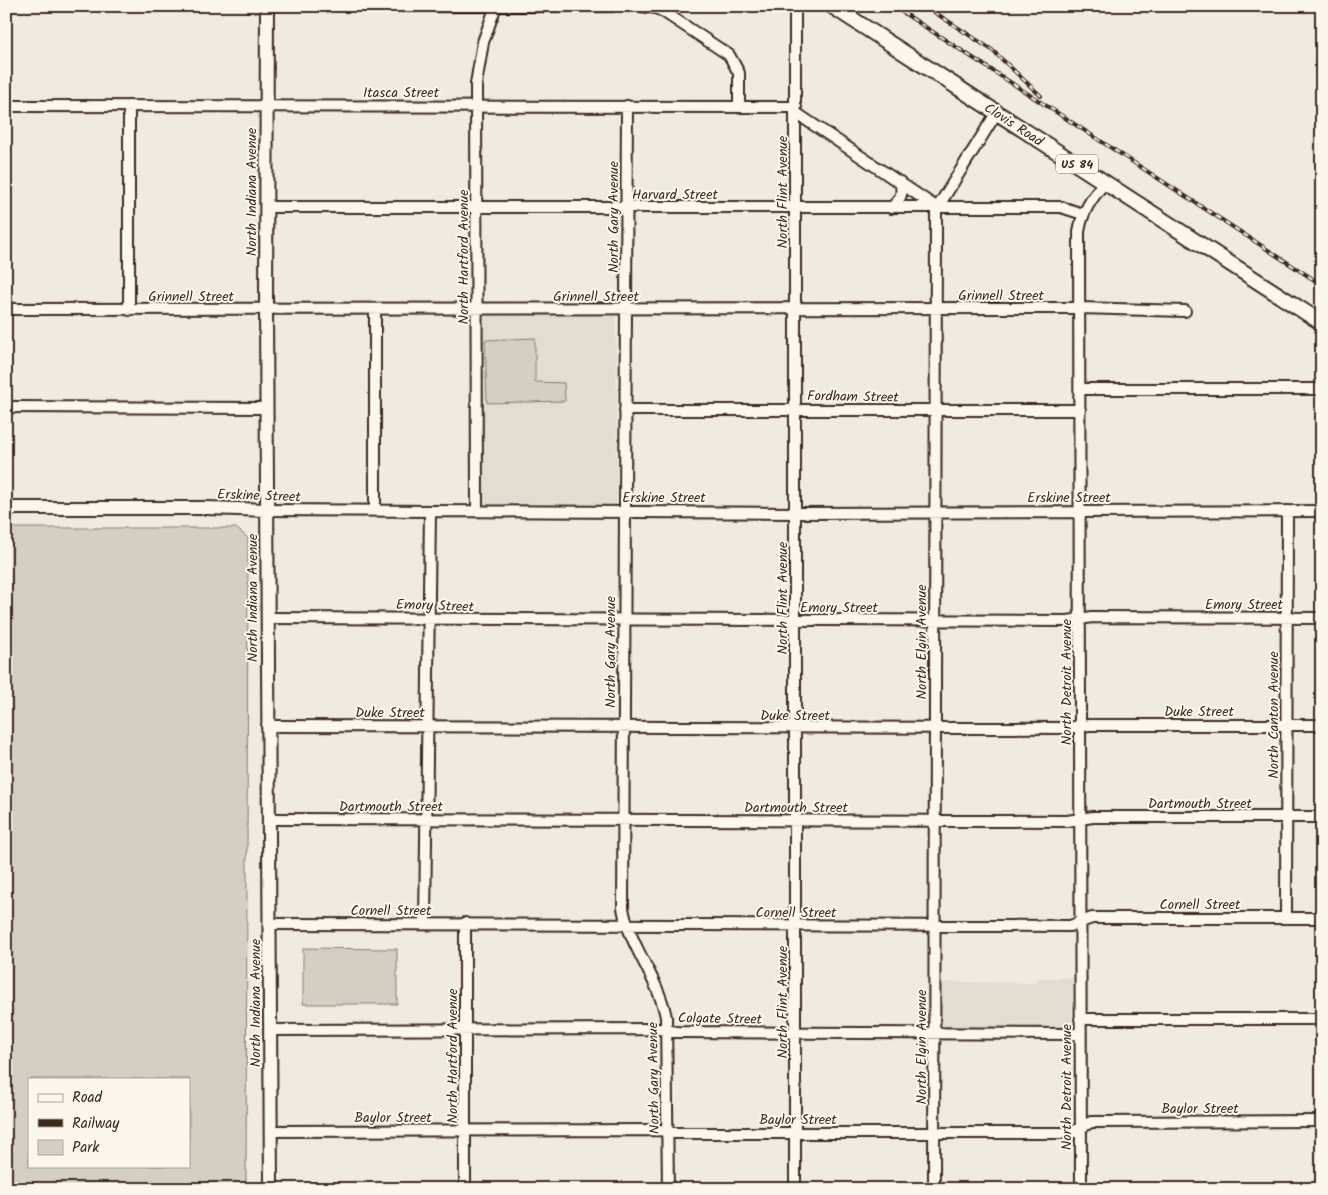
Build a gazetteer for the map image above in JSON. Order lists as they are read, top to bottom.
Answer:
{
  "streets": {
    "highway": ["Clovis Road", "US 84"],
    "main road": ["North Indiana Avenue", "Erskine Street"],
    "street": [
      "Itasca Street",
      "North Flint Avenue",
      "Harvard Street",
      "North Gary Avenue",
      "North Hartford Avenue",
      "Grinnell Street",
      "Fordham Street",
      "Emory Street",
      "North Elgin Avenue",
      "North Detroit Avenue",
      "Duke Street",
      "North Canton Avenue",
      "Dartmouth Street",
      "Cornell Street",
      "Colgate Street",
      "Baylor Street"
    ]
  },
  "crossings": [
    ["Itasca Street", "North Indiana Avenue"],
    ["Itasca Street", "North Flint Avenue"],
    ["Itasca Street", "North Gary Avenue"],
    ["Itasca Street", "North Hartford Avenue"],
    ["Clovis Road", "North Detroit Avenue"],
    ["North Indiana Avenue", "Harvard Street"],
    ["North Indiana Avenue", "Grinnell Street"],
    ["North Indiana Avenue", "Erskine Street"],
    ["North Indiana Avenue", "Emory Street"],
    ["North Indiana Avenue", "Duke Street"],
    ["North Indiana Avenue", "Dartmouth Street"],
    ["North Indiana Avenue", "Cornell Street"],
    ["North Indiana Avenue", "Colgate Street"],
    ["North Indiana Avenue", "Baylor Street"],
    ["North Flint Avenue", "Harvard Street"],
    ["North Flint Avenue", "Grinnell Street"],
    ["North Flint Avenue", "Fordham Street"],
    ["North Flint Avenue", "Erskine Street"],
    ["North Flint Avenue", "Emory Street"],
    ["North Flint Avenue", "Duke Street"],
    ["North Flint Avenue", "Dartmouth Street"],
    ["North Flint Avenue", "Cornell Street"],
    ["North Flint Avenue", "Colgate Street"],
    ["North Flint Avenue", "Baylor Street"],
    ["Harvard Street", "North Gary Avenue"],
    ["Harvard Street", "North Hartford Avenue"],
    ["Harvard Street", "North Elgin Avenue"],
    ["Harvard Street", "North Detroit Avenue"],
    ["North Gary Avenue", "Grinnell Street"],
    ["North Gary Avenue", "Fordham Street"],
    ["North Gary Avenue", "Erskine Street"],
    ["North Gary Avenue", "Emory Street"],
    ["North Gary Avenue", "Duke Street"],
    ["North Gary Avenue", "Dartmouth Street"],
    ["North Gary Avenue", "Cornell Street"],
    ["North Gary Avenue", "Colgate Street"],
    ["North Gary Avenue", "Baylor Street"],
    ["North Hartford Avenue", "Grinnell Street"],
    ["North Hartford Avenue", "Erskine Street"],
    ["North Hartford Avenue", "Cornell Street"],
    ["North Hartford Avenue", "Colgate Street"],
    ["North Hartford Avenue", "Baylor Street"],
    ["Grinnell Street", "North Elgin Avenue"],
    ["Grinnell Street", "North Detroit Avenue"],
    ["Fordham Street", "North Elgin Avenue"],
    ["Fordham Street", "North Detroit Avenue"],
    ["Erskine Street", "North Elgin Avenue"],
    ["Erskine Street", "North Detroit Avenue"],
    ["Erskine Street", "North Canton Avenue"],
    ["Emory Street", "North Elgin Avenue"],
    ["Emory Street", "North Detroit Avenue"],
    ["Emory Street", "North Canton Avenue"],
    ["North Elgin Avenue", "Duke Street"],
    ["North Elgin Avenue", "Dartmouth Street"],
    ["North Elgin Avenue", "Cornell Street"],
    ["North Elgin Avenue", "Colgate Street"],
    ["North Elgin Avenue", "Baylor Street"],
    ["North Detroit Avenue", "Duke Street"],
    ["North Detroit Avenue", "Dartmouth Street"],
    ["North Detroit Avenue", "Cornell Street"],
    ["North Detroit Avenue", "Colgate Street"],
    ["North Detroit Avenue", "Baylor Street"],
    ["Duke Street", "North Canton Avenue"],
    ["North Canton Avenue", "Dartmouth Street"],
    ["North Canton Avenue", "Cornell Street"]
  ],
  "legend": ["Road", "Railway", "Park"]
}
